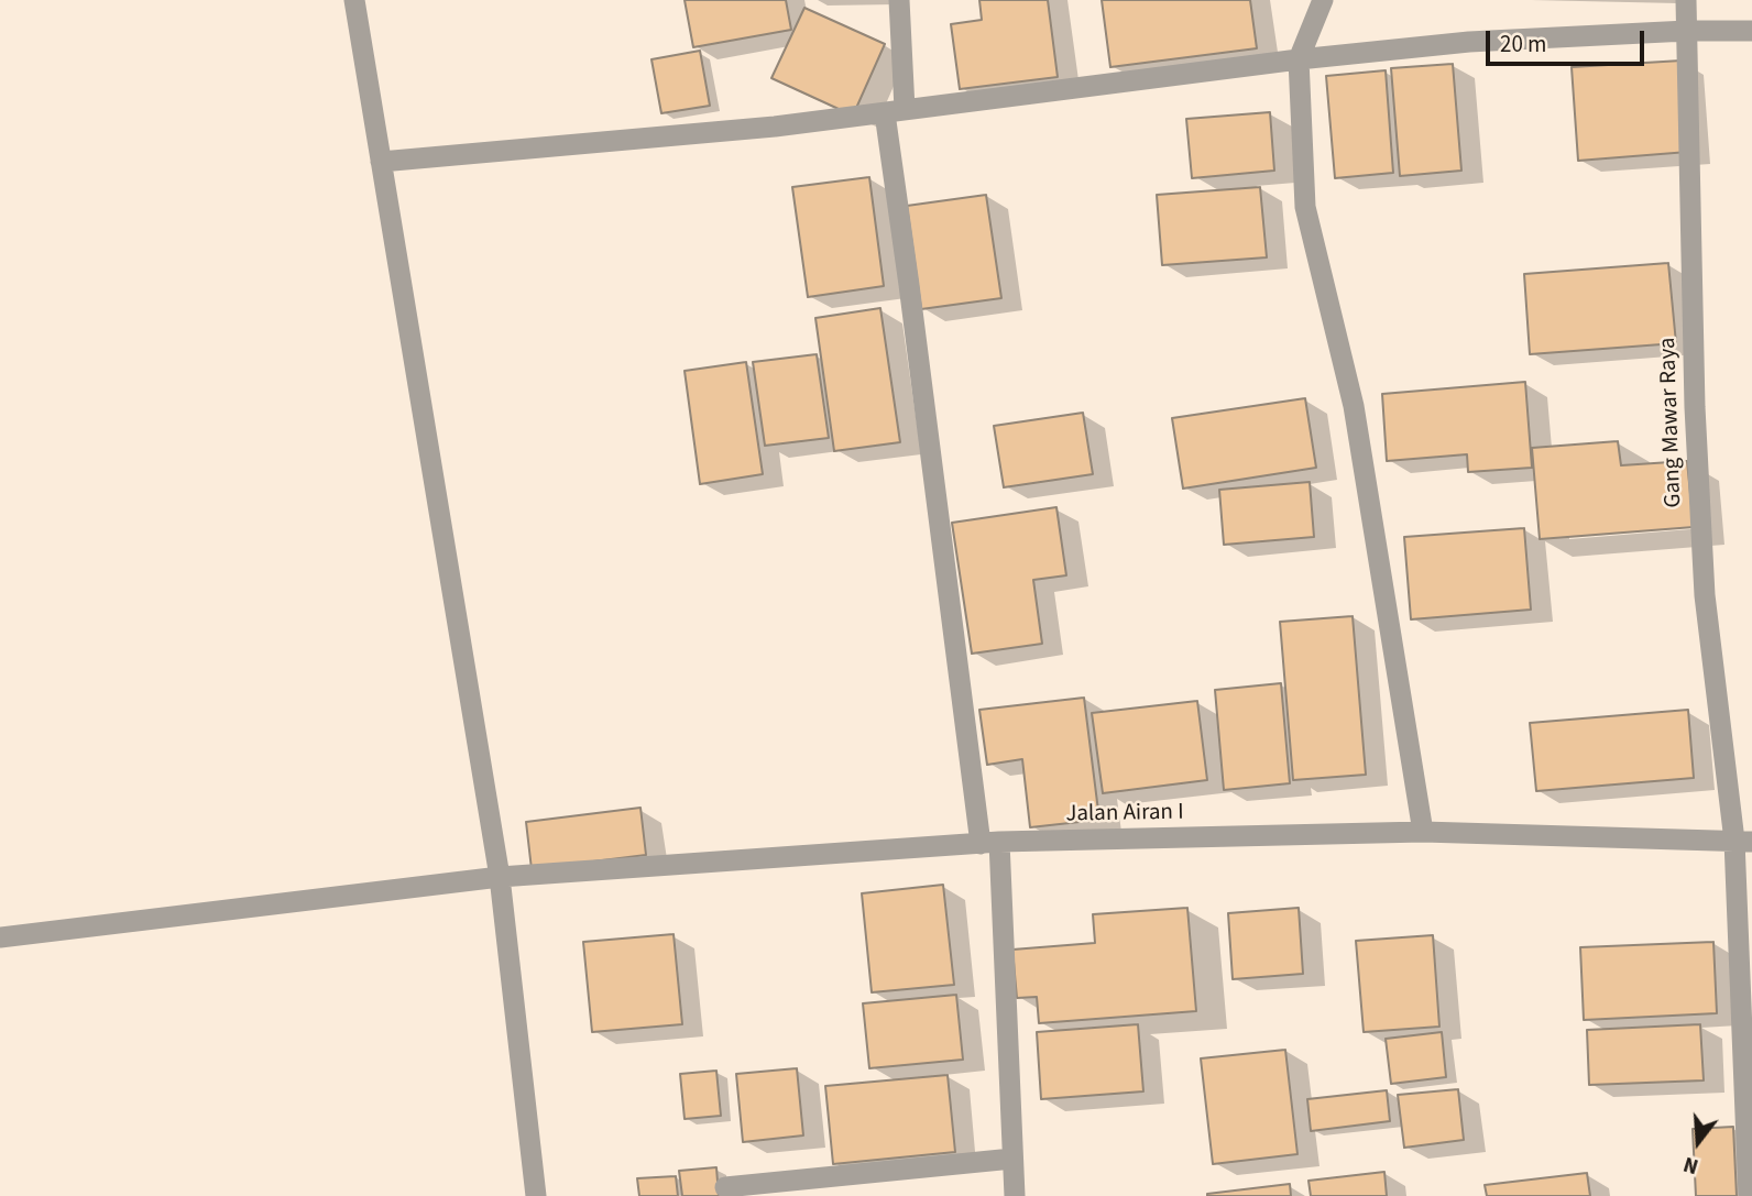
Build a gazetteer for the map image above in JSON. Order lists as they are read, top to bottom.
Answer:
{
  "streets": {
    "street": ["Gang Mawar Raya", "Jalan Airan I"]
  },
  "crossings": [
    ["Gang Mawar Raya", "Jalan Airan I"]
  ],
  "scale_bar": "20 m",
  "north": "bottom"
}
